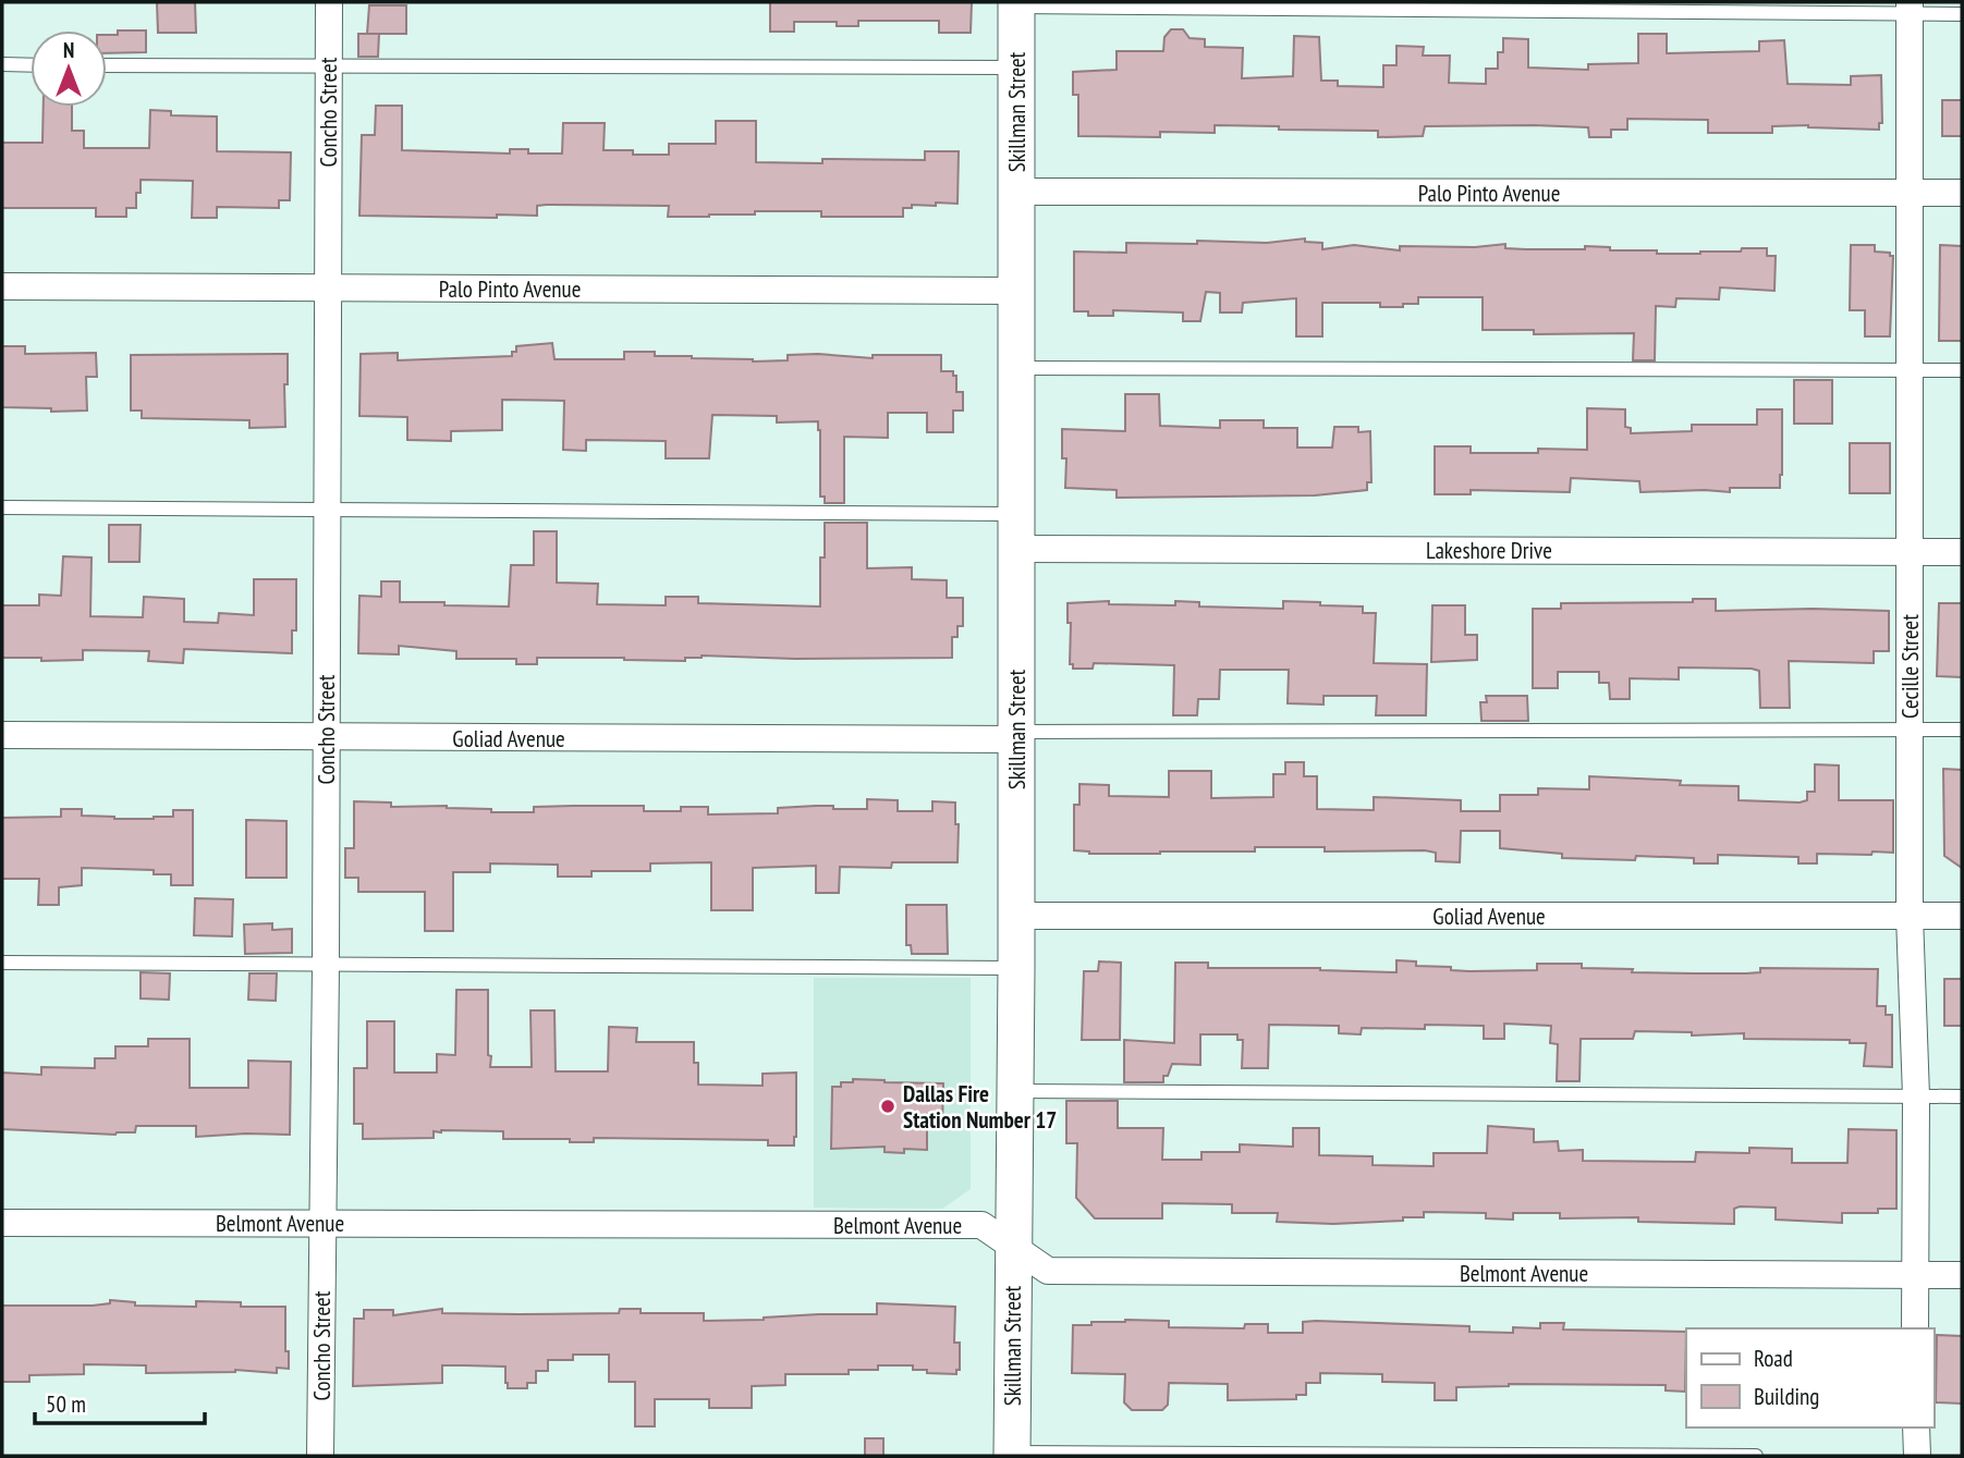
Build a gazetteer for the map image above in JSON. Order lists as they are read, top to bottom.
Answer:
{
  "streets": {
    "main road": ["Skillman Street"],
    "street": [
      "Concho Street",
      "Palo Pinto Avenue",
      "Lakeshore Drive",
      "Cecille Street",
      "Goliad Avenue",
      "Belmont Avenue"
    ]
  },
  "crossings": [
    ["Concho Street", "Palo Pinto Avenue"],
    ["Concho Street", "Goliad Avenue"],
    ["Concho Street", "Belmont Avenue"],
    ["Skillman Street", "Palo Pinto Avenue"],
    ["Skillman Street", "Lakeshore Drive"],
    ["Skillman Street", "Goliad Avenue"],
    ["Skillman Street", "Belmont Avenue"],
    ["Palo Pinto Avenue", "Cecille Street"],
    ["Lakeshore Drive", "Cecille Street"],
    ["Cecille Street", "Goliad Avenue"],
    ["Cecille Street", "Belmont Avenue"]
  ],
  "places": ["Dallas Fire Station Number 17"],
  "legend": ["Road", "Building"],
  "scale_bar": "50 m",
  "north": "top"
}
